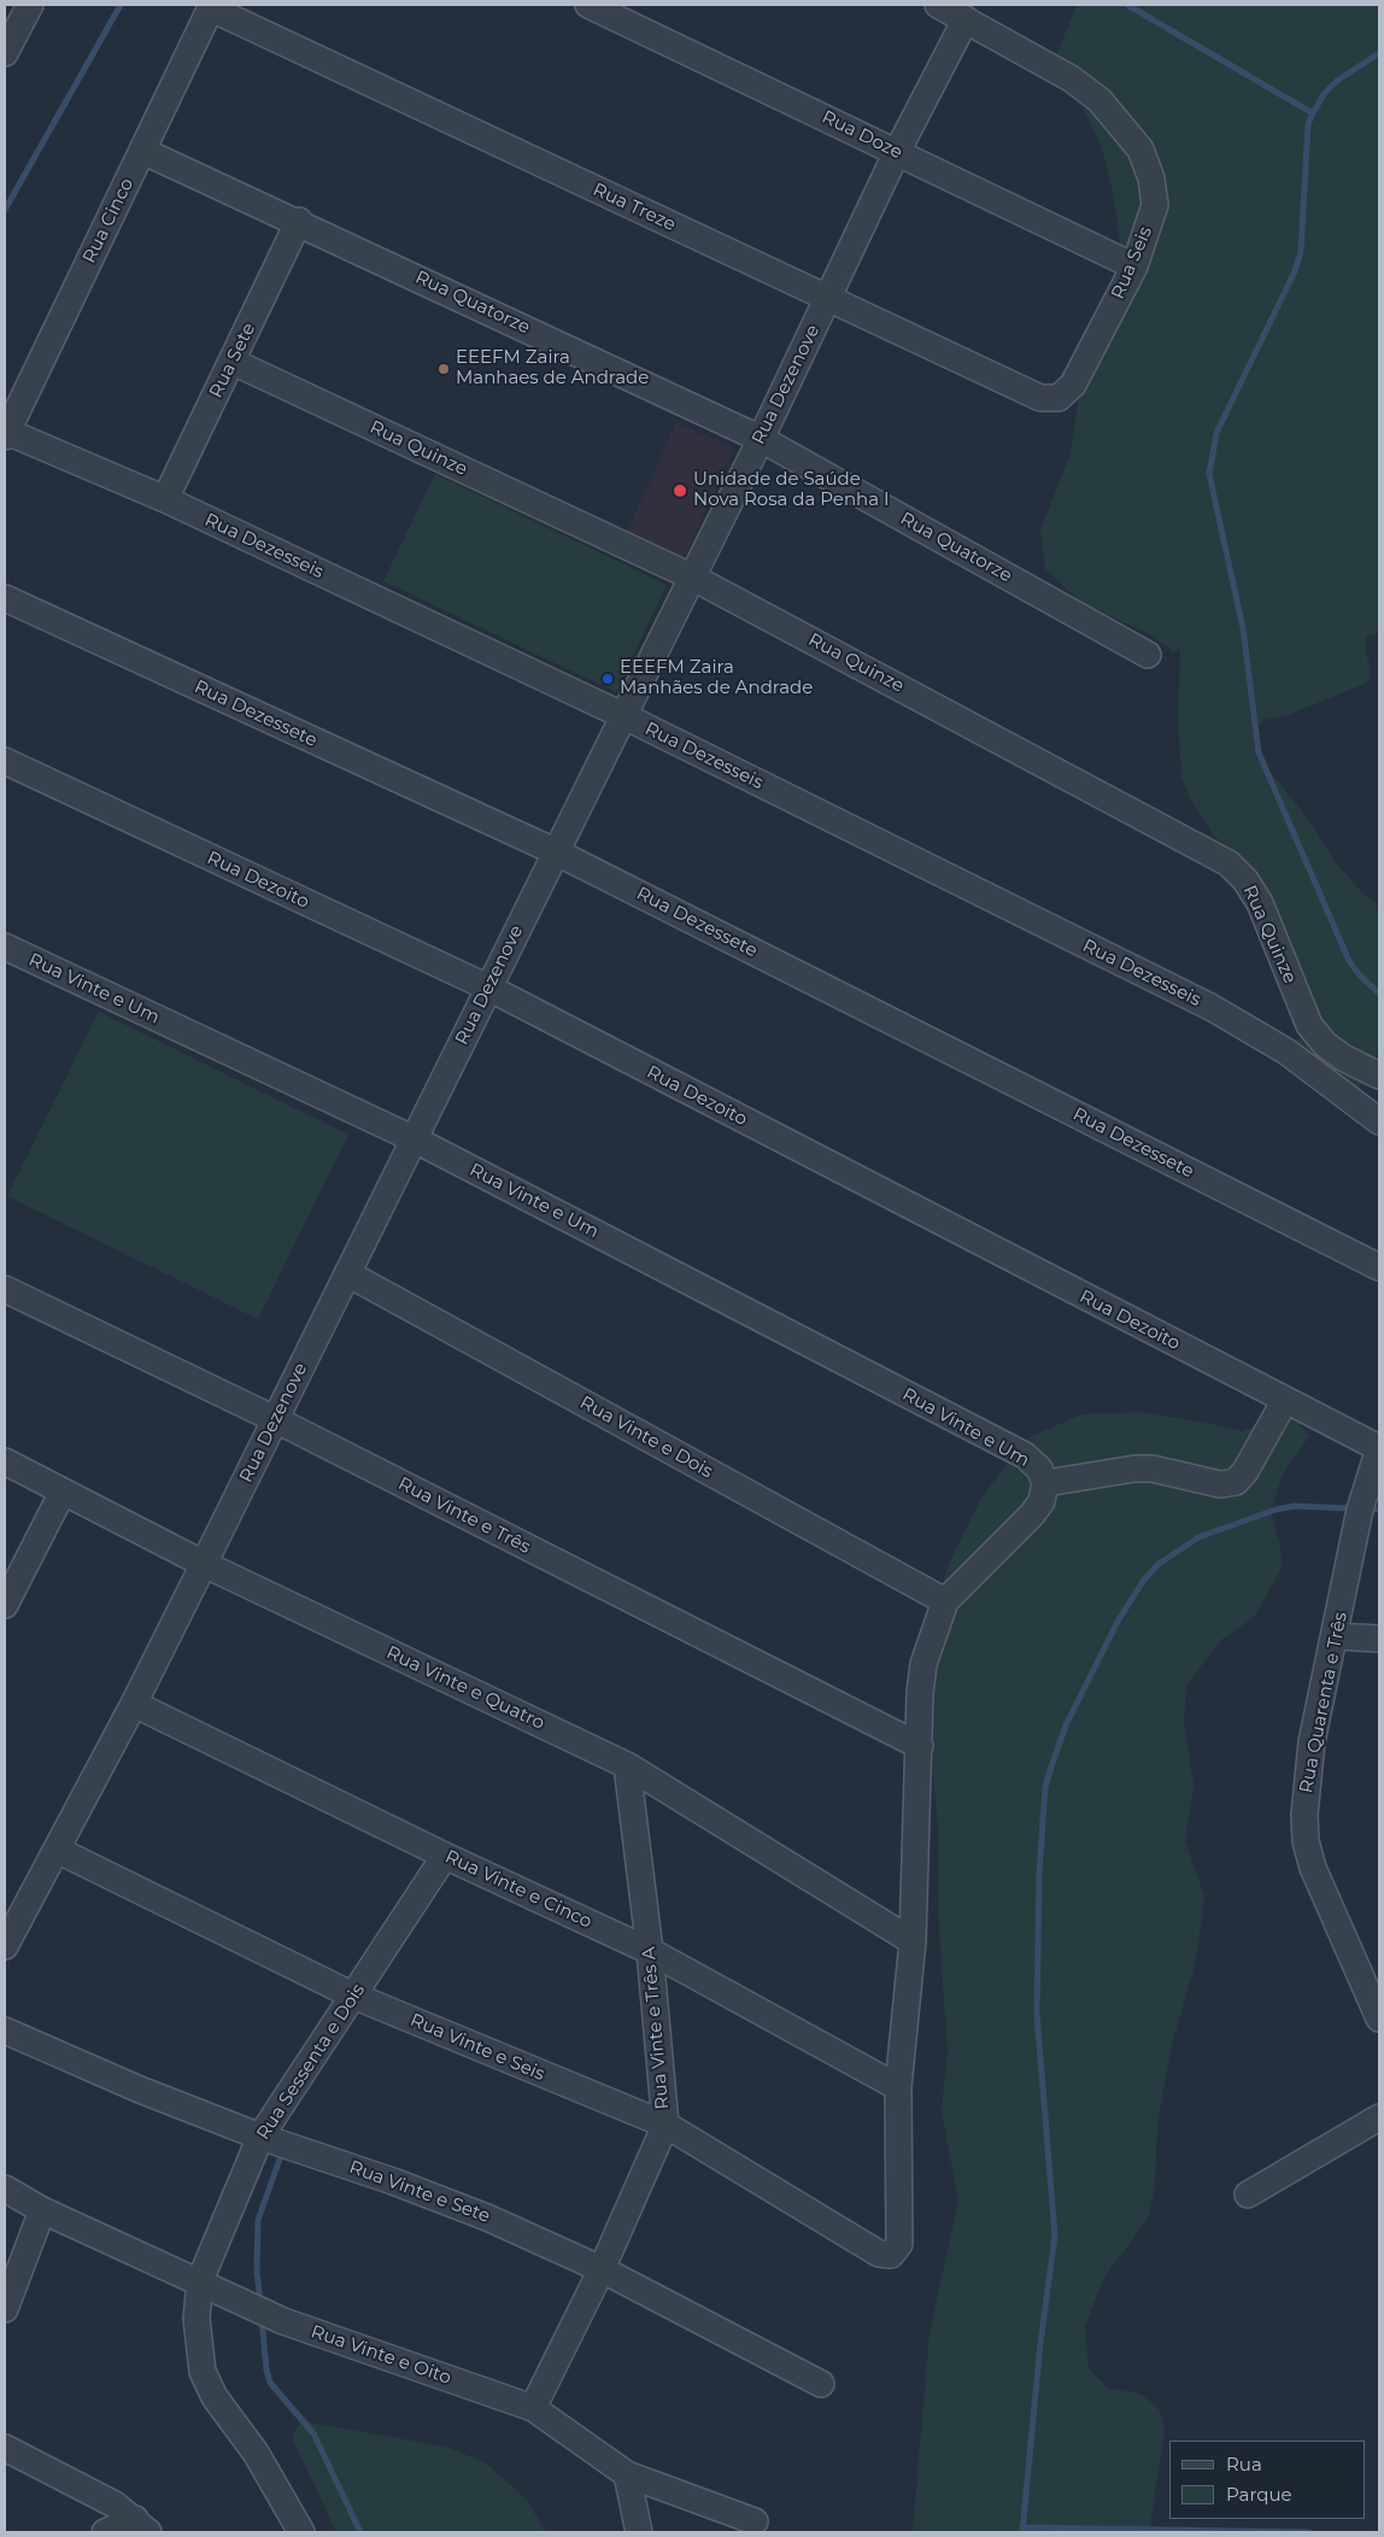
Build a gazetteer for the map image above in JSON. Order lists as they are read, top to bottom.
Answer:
{
  "streets": {
    "street": [
      "Rua Doze",
      "Rua Treze",
      "Rua Cinco",
      "Rua Seis",
      "Rua Quatorze",
      "Rua Sete",
      "Rua Dezenove",
      "Rua Quinze",
      "Rua Dezesseis",
      "Rua Dezessete",
      "Rua Dezoito",
      "Rua Vinte e Um",
      "Rua Vinte e Dois",
      "Rua Vinte e Três",
      "Rua Vinte e Quatro",
      "Rua Quarenta e Três",
      "Rua Vinte e Cinco",
      "Rua Vinte e Três A",
      "Rua Vinte e Seis",
      "Rua Sessenta e Dois",
      "Rua Vinte e Sete",
      "Rua Vinte e Oito"
    ]
  },
  "crossings": [
    ["Rua Doze", "Rua Seis"],
    ["Rua Doze", "Rua Dezenove"],
    ["Rua Treze", "Rua Cinco"],
    ["Rua Treze", "Rua Seis"],
    ["Rua Treze", "Rua Dezenove"],
    ["Rua Cinco", "Rua Quatorze"],
    ["Rua Cinco", "Rua Dezesseis"],
    ["Rua Seis", "Rua Dezenove"],
    ["Rua Quatorze", "Rua Sete"],
    ["Rua Quatorze", "Rua Dezenove"],
    ["Rua Sete", "Rua Quinze"],
    ["Rua Sete", "Rua Dezesseis"],
    ["Rua Dezenove", "Rua Quinze"],
    ["Rua Dezenove", "Rua Dezesseis"],
    ["Rua Dezenove", "Rua Dezessete"],
    ["Rua Dezenove", "Rua Dezoito"],
    ["Rua Dezenove", "Rua Vinte e Um"],
    ["Rua Dezenove", "Rua Vinte e Dois"],
    ["Rua Dezenove", "Rua Vinte e Três"],
    ["Rua Dezenove", "Rua Vinte e Quatro"],
    ["Rua Dezenove", "Rua Vinte e Cinco"],
    ["Rua Dezenove", "Rua Vinte e Seis"],
    ["Rua Dezoito", "Rua Quarenta e Três"],
    ["Rua Vinte e Quatro", "Rua Vinte e Três A"],
    ["Rua Vinte e Cinco", "Rua Vinte e Três A"],
    ["Rua Vinte e Cinco", "Rua Vinte e Seis"],
    ["Rua Vinte e Cinco", "Rua Sessenta e Dois"],
    ["Rua Vinte e Três A", "Rua Vinte e Seis"],
    ["Rua Vinte e Três A", "Rua Vinte e Sete"],
    ["Rua Vinte e Três A", "Rua Vinte e Oito"],
    ["Rua Vinte e Seis", "Rua Sessenta e Dois"],
    ["Rua Sessenta e Dois", "Rua Vinte e Sete"],
    ["Rua Sessenta e Dois", "Rua Vinte e Oito"]
  ],
  "places": ["EEEFM Zaira Manhaes de Andrade", "Unidade de Saúde Nova Rosa da Penha I", "EEEFM Zaira Manhães de Andrade"],
  "legend": ["Rua", "Parque"]
}
